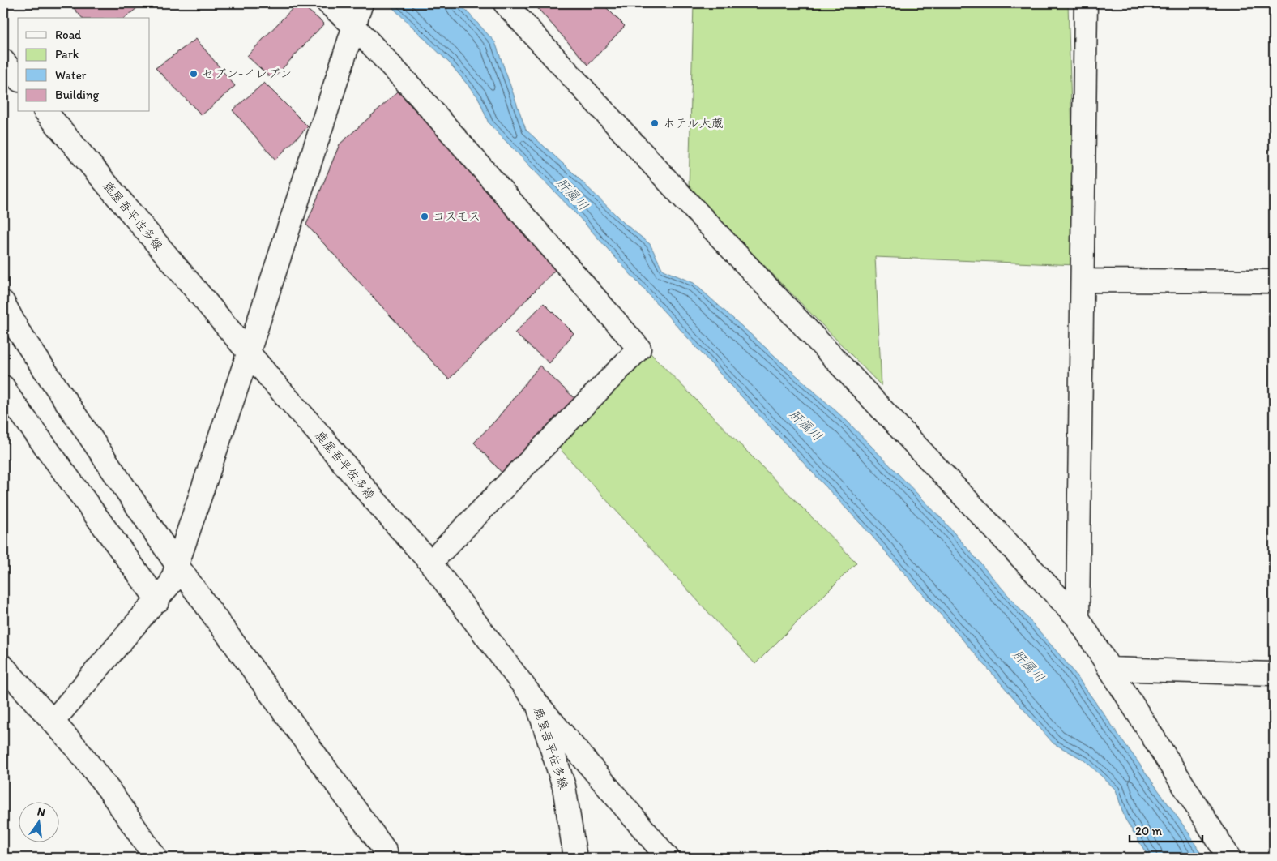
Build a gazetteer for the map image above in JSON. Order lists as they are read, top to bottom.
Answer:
{
  "streets": {
    "street": ["鹿屋吾平佐多線"]
  },
  "water": ["肝属川"],
  "places": ["セブン-イレブン", "ホテル大蔵", "コスモス"],
  "legend": [
    "Road",
    "Park",
    "Water",
    "Building"
  ],
  "scale_bar": "20 m",
  "north": "top"
}
